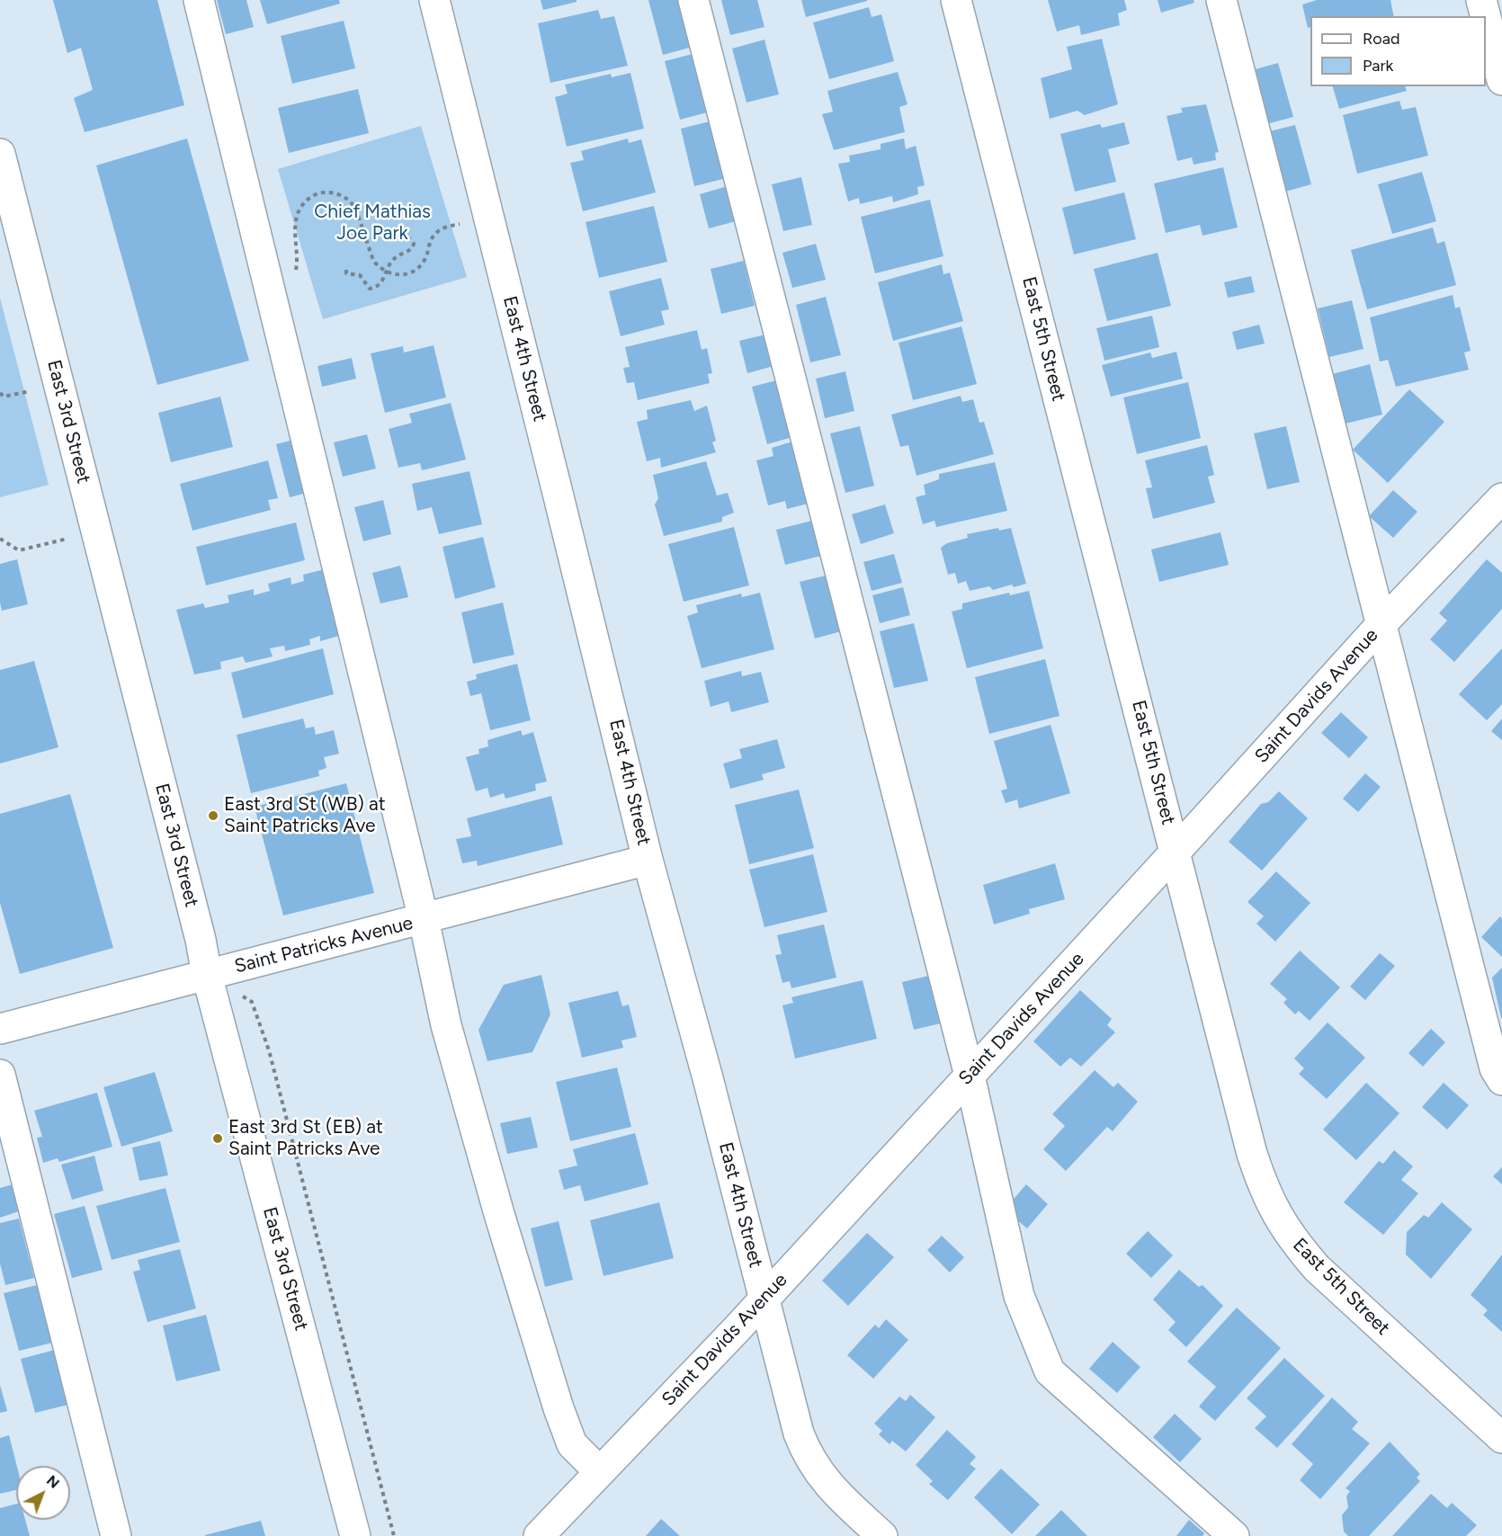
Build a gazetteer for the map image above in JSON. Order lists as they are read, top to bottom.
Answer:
{
  "streets": {
    "street": [
      "East 5th Street",
      "East 4th Street",
      "East 3rd Street",
      "Saint Davids Avenue",
      "Saint Patricks Avenue"
    ]
  },
  "crossings": [
    ["East 5th Street", "Saint Davids Avenue"],
    ["East 4th Street", "Saint Davids Avenue"],
    ["East 4th Street", "Saint Patricks Avenue"],
    ["East 3rd Street", "Saint Patricks Avenue"]
  ],
  "parks": ["Chief Mathias Joe Park"],
  "places": ["East 3rd St (WB) at Saint Patricks Ave", "East 3rd St (EB) at Saint Patricks Ave"],
  "legend": ["Road", "Park"],
  "north": "top right"
}
